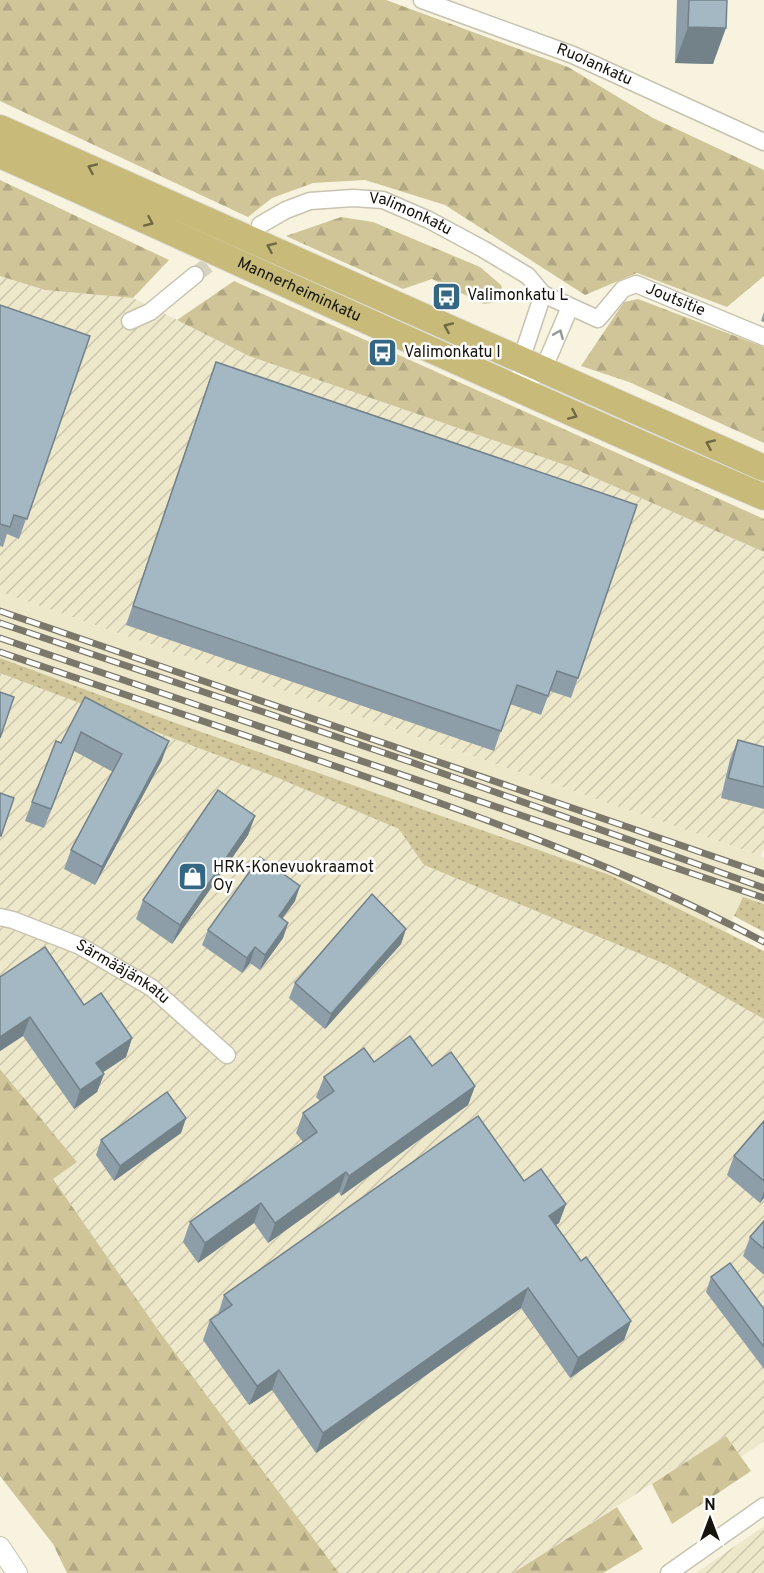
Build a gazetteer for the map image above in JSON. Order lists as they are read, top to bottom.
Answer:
{
  "streets": {
    "main road": ["Mannerheiminkatu"],
    "street": [
      "Ruolankatu",
      "Valimonkatu",
      "Joutsitie",
      "Särmääjänkatu"
    ]
  },
  "crossings": [
    ["Valimonkatu", "Joutsitie"]
  ],
  "places": {
    "bus stop": ["Valimonkatu L", "Valimonkatu I"],
    "shop": ["HRK-Konevuokraamot Oy"]
  },
  "north": "top"
}
